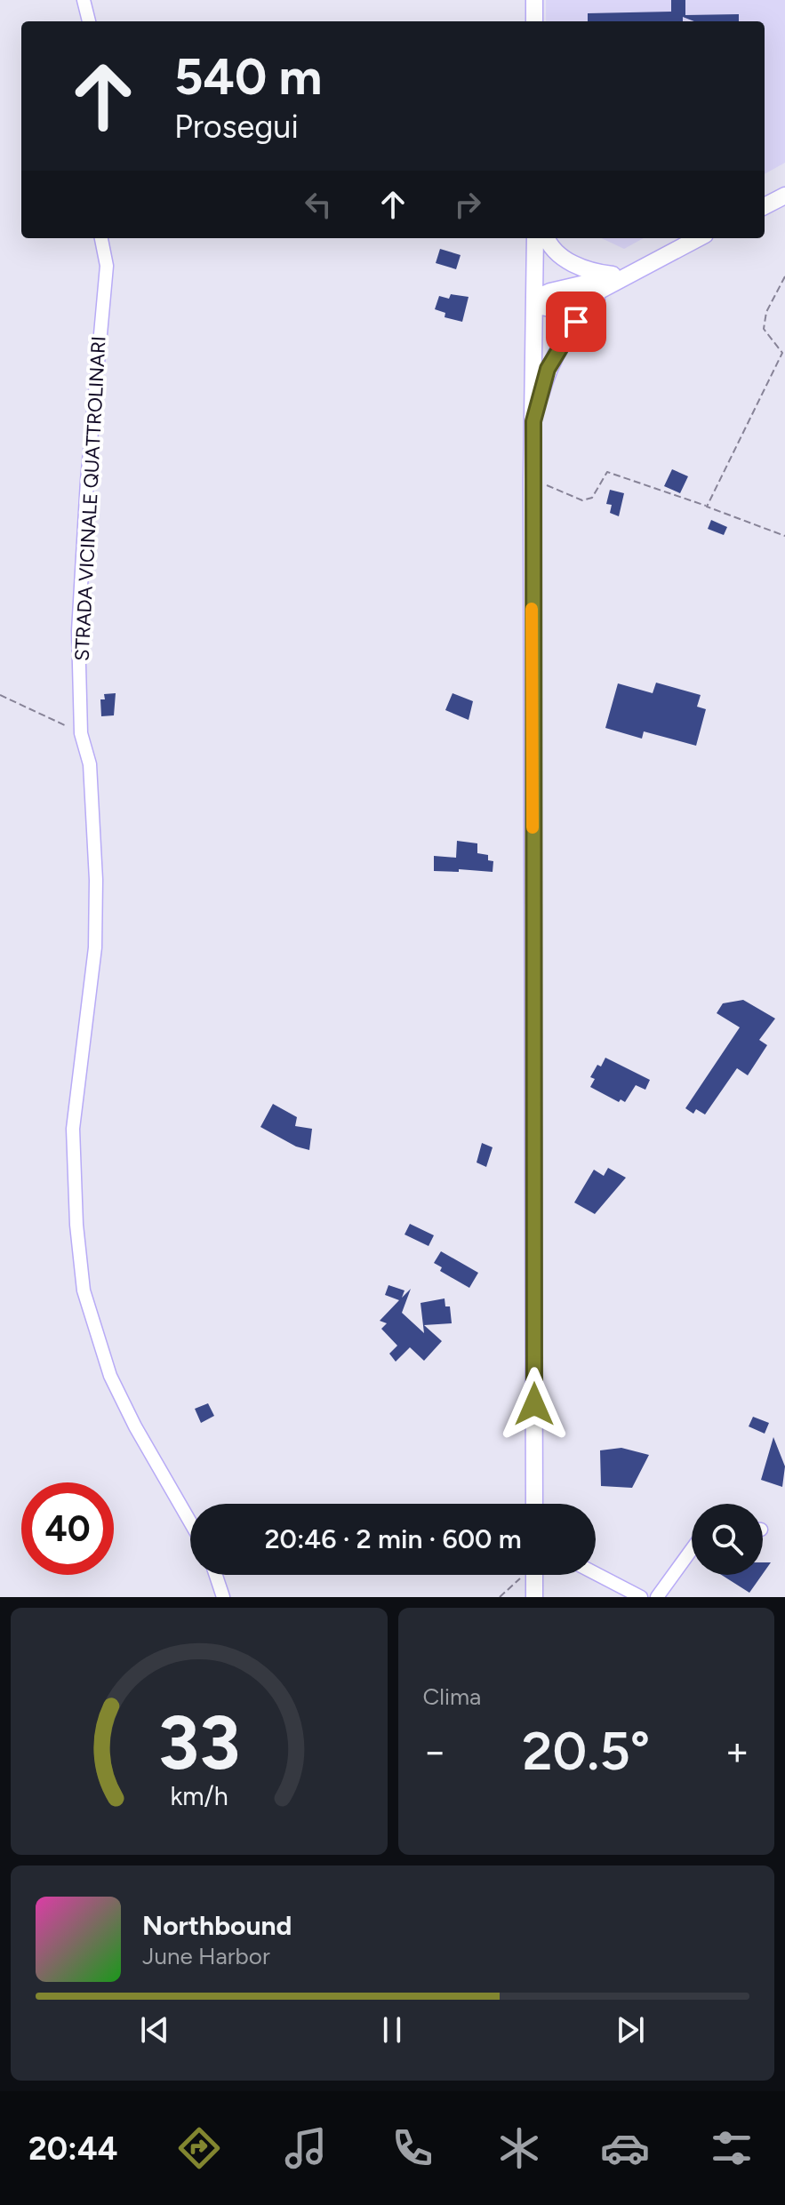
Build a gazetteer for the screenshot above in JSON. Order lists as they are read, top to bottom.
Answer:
{
  "streets": {
    "street": ["STRADA VICINALE QUATTROLINARI"]
  },
  "page": {
    "turn": ["540 m", "Prosegui"],
    "limit": "40",
    "trip": "20:46 · 2 min · 600 m",
    "tile": "Clima",
    "heat": ["−", "20.5°", "+"],
    "song": ["Northbound", "June Harbor"],
    "tabs": "20:44",
    "gauge": ["33", "km/h"]
  }
}
